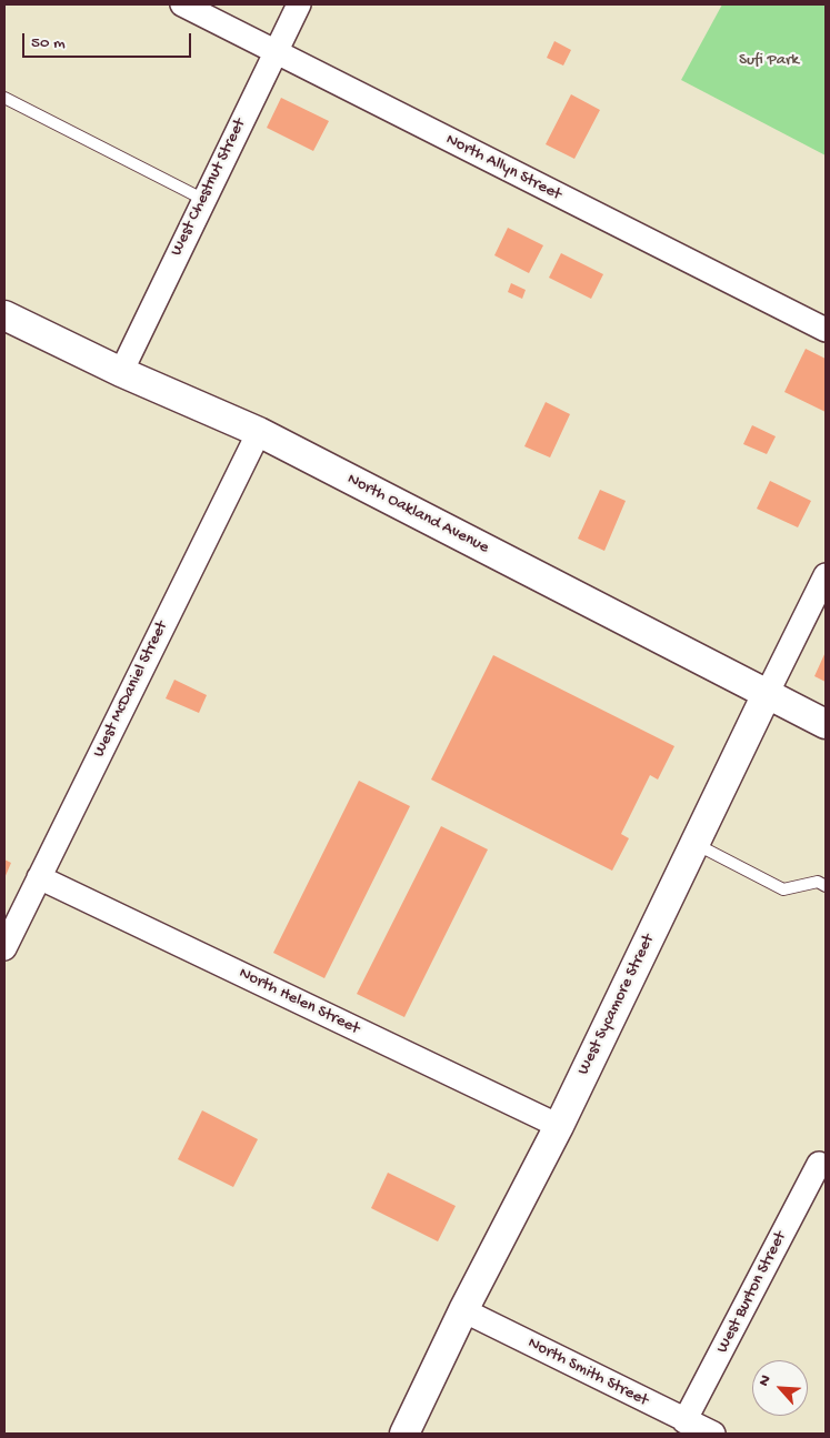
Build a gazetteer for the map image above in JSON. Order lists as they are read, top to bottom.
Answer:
{
  "streets": {
    "street": [
      "North Allyn Street",
      "West Chestnut Street",
      "North Oakland Avenue",
      "West McDaniel Street",
      "North Helen Street",
      "West Sycamore Street",
      "West Burton Street",
      "North Smith Street"
    ]
  },
  "crossings": [
    ["North Allyn Street", "West Chestnut Street"],
    ["West Chestnut Street", "North Oakland Avenue"],
    ["North Oakland Avenue", "West McDaniel Street"],
    ["North Oakland Avenue", "West Sycamore Street"],
    ["West McDaniel Street", "North Helen Street"],
    ["North Helen Street", "West Sycamore Street"],
    ["West Sycamore Street", "North Smith Street"],
    ["West Burton Street", "North Smith Street"]
  ],
  "parks": ["Sufi Park"],
  "scale_bar": "50 m",
  "north": "top left"
}
